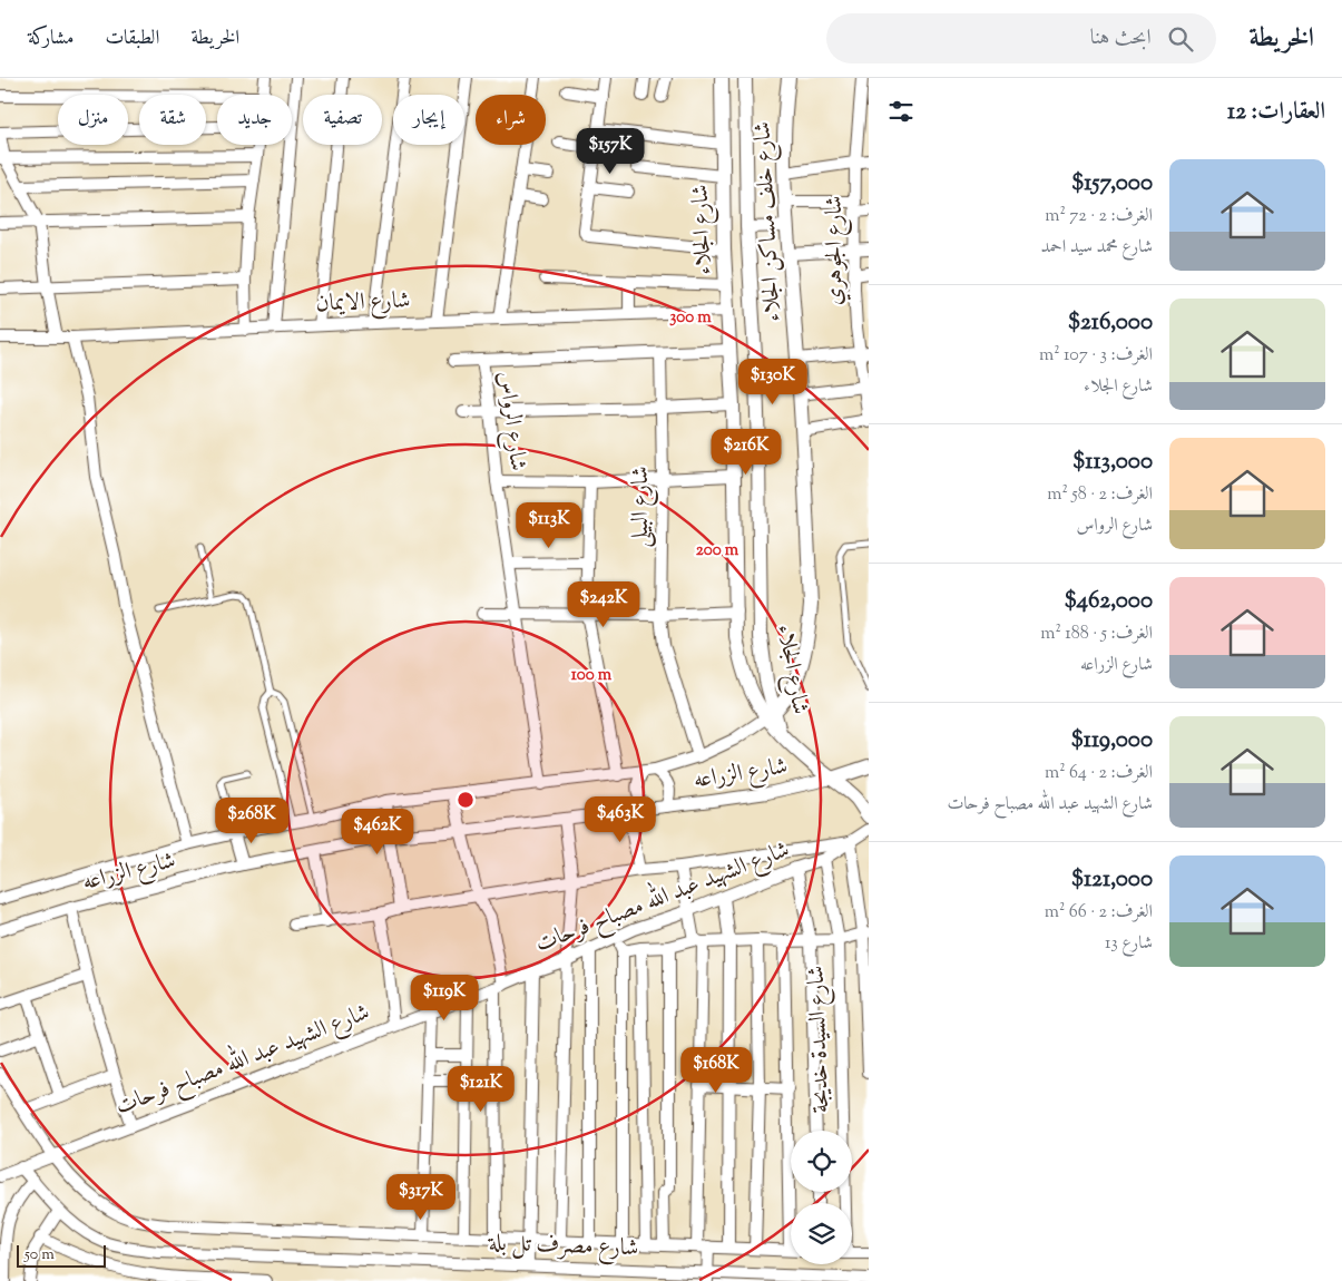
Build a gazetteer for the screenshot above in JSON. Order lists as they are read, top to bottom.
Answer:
{
  "streets": {
    "street": [
      "شارع خلف مساكن الجلاء",
      "شارع الجلاء",
      "شارع الجوهري",
      "شارع الايمان",
      "شارع الرواس",
      "شارع البيلى",
      "شارع الزراعه",
      "شارع الشهيد عبد الله مصباح فرحات",
      "شارع السيدة خديجة",
      "شارع مصرف تل بلة"
    ]
  },
  "crossings": [
    ["شارع خلف مساكن الجلاء", "شارع الجلاء"],
    ["شارع خلف مساكن الجلاء", "شارع الزراعه"],
    ["شارع الجلاء", "شارع الايمان"],
    ["شارع الجلاء", "شارع الزراعه"],
    ["شارع الرواس", "شارع الزراعه"],
    ["شارع البيلى", "شارع الزراعه"],
    ["شارع الشهيد عبد الله مصباح فرحات", "شارع السيدة خديجة"],
    ["شارع الشهيد عبد الله مصباح فرحات", "شارع مصرف تل بلة"]
  ],
  "scale_bar": "50 m",
  "page": {
    "header": "الخريطة",
    "search": "ابحث هنا",
    "nav": ["الخريطة", "الطبقات", "مشاركة"],
    "heading": "العقارات: 12",
    "chip": [
      "شراء",
      "إيجار",
      "تصفية",
      "جديد",
      "شقة",
      "منزل"
    ],
    "price": [
      "$157K",
      "$130K",
      "$216K",
      "$113K",
      "$242K",
      "$463K",
      "$268K",
      "$462K",
      "$119K",
      "$168K",
      "$121K",
      "$317K"
    ],
    "list": [
      {
        "name": "$157,000",
        "note": "الغرف: 2 · 72 m² · شارع محمد سيد احمد"
      },
      {
        "name": "$216,000",
        "note": "الغرف: 3 · 107 m² · شارع الجلاء"
      },
      {
        "name": "$113,000",
        "note": "الغرف: 2 · 58 m² · شارع الرواس"
      },
      {
        "name": "$462,000",
        "note": "الغرف: 5 · 188 m² · شارع الزراعه"
      },
      {
        "name": "$119,000",
        "note": "الغرف: 2 · 64 m² · شارع الشهيد عبد الله مصباح فرحات"
      },
      {
        "name": "$121,000",
        "note": "الغرف: 2 · 66 m² · شارع 13"
      }
    ],
    "scale": "50 m"
  },
  "rings": ["300 m", "200 m", "100 m"]
}
